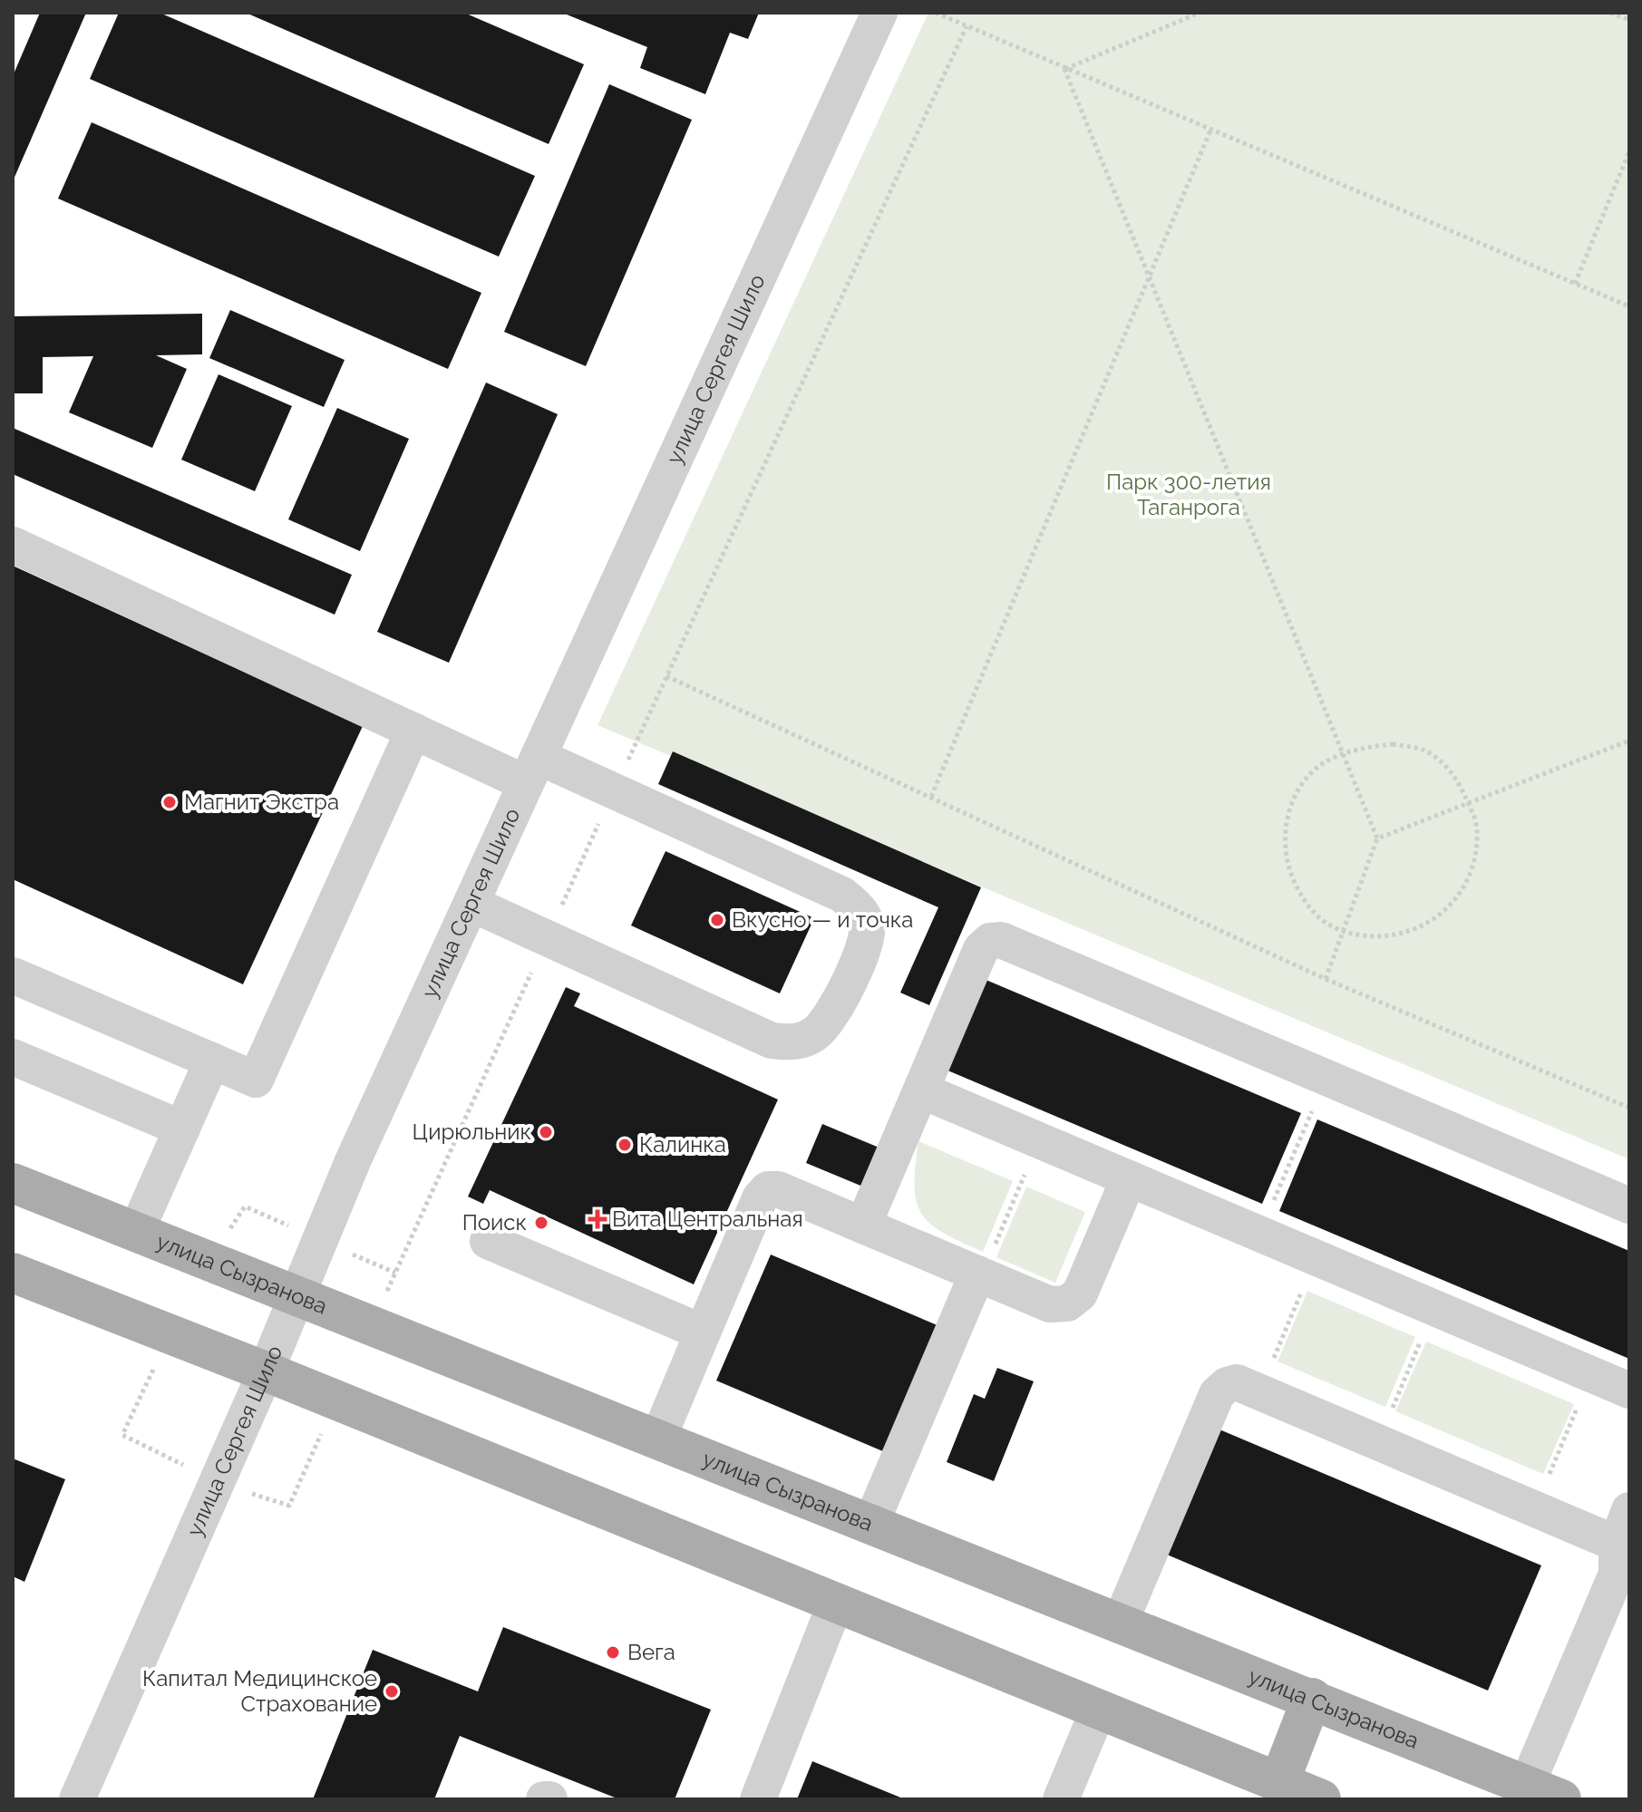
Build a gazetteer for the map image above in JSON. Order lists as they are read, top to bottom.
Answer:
{
  "streets": {
    "main road": ["улица Сызранова"],
    "street": ["улица Сергея Шило"]
  },
  "crossings": [
    ["улица Сергея Шило", "улица Сызранова"]
  ],
  "parks": ["Парк 300-летия Таганрога"],
  "places": {
    "other": [
      "Магнит Экстра",
      "Вкусно — и точка",
      "Цирюльник",
      "Калинка",
      "Поиск",
      "Вега",
      "Капитал Медицинское Страхование"
    ],
    "health": ["Вита Центральная"]
  }
}
